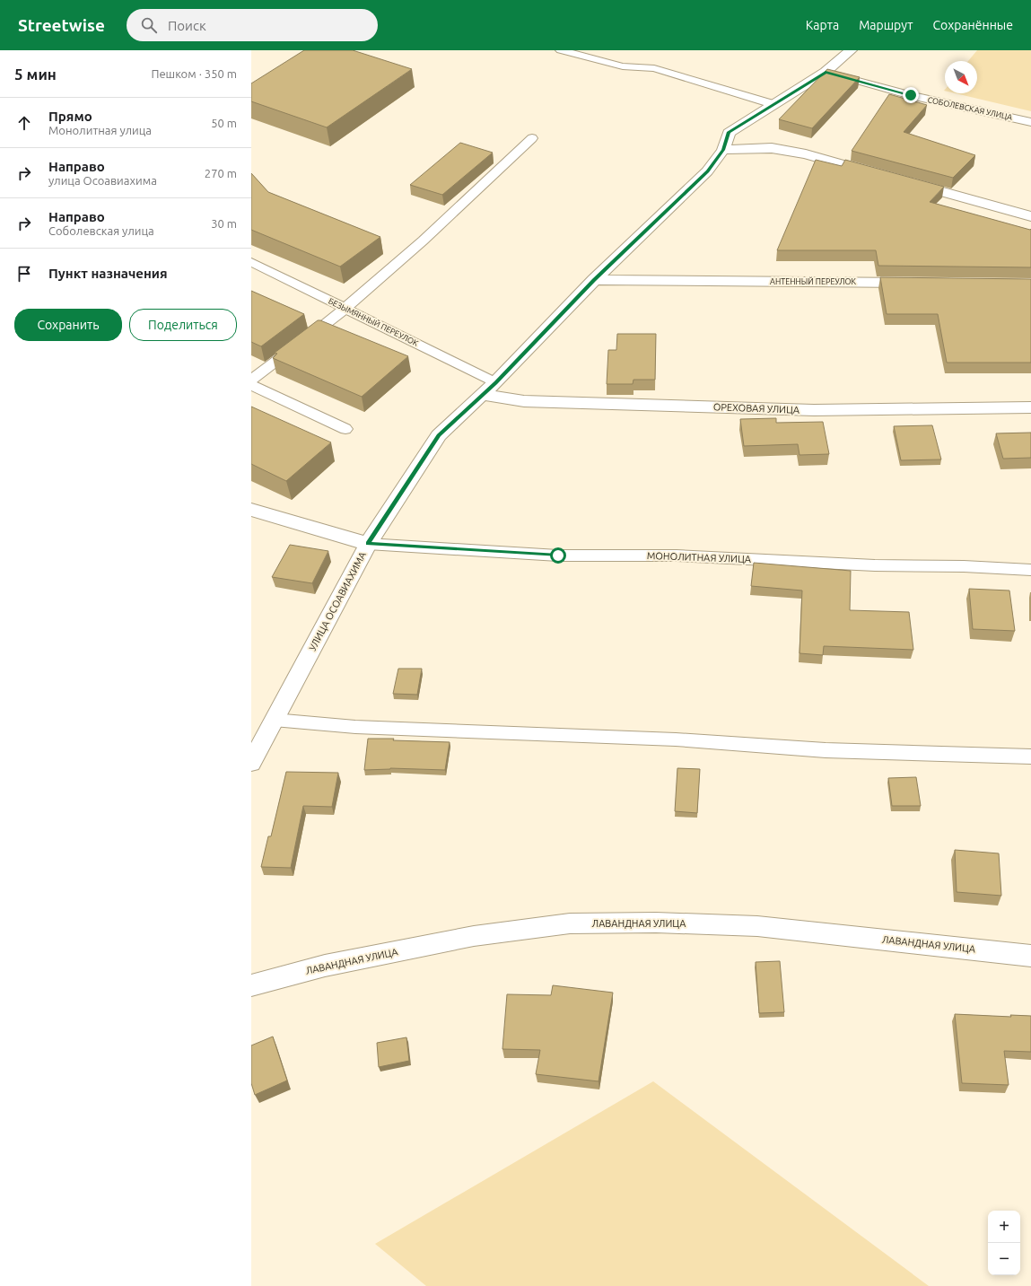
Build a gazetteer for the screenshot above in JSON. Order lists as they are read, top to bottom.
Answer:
{
  "streets": {
    "street": [
      "АНТЕННЫЙ ПЕРЕУЛОК",
      "ОРЕХОВАЯ УЛИЦА",
      "УЛИЦА ОСОАВИАХИМА",
      "ЛАВАНДНАЯ УЛИЦА"
    ],
    "lane": ["СОБОЛЕВСКАЯ УЛИЦА", "БЕЗЫМЯННЫЙ ПЕРЕУЛОК", "МОНОЛИТНАЯ УЛИЦА"]
  },
  "crossings": [
    ["СОБОЛЕВСКАЯ УЛИЦА", "УЛИЦА ОСОАВИАХИМА"],
    ["АНТЕННЫЙ ПЕРЕУЛОК", "УЛИЦА ОСОАВИАХИМА"],
    ["БЕЗЫМЯННЫЙ ПЕРЕУЛОК", "УЛИЦА ОСОАВИАХИМА"],
    ["ОРЕХОВАЯ УЛИЦА", "УЛИЦА ОСОАВИАХИМА"],
    ["МОНОЛИТНАЯ УЛИЦА", "УЛИЦА ОСОАВИАХИМА"]
  ],
  "north": "bottom right",
  "page": {
    "header": "Streetwise",
    "search": "Поиск",
    "nav": ["Карта", "Маршрут", "Сохранённые"],
    "heading": ["5 мин", "Пешком · 350 m"],
    "list": [
      ["Прямо", "Монолитная улица", "50 m"],
      ["Направо", "улица Осоавиахима", "270 m"],
      ["Направо", "Соболевская улица", "30 m"],
      "Пункт назначения"
    ],
    "buttons": ["Сохранить", "Поделиться"],
    "map_buttons": ["+", "−"]
  }
}
